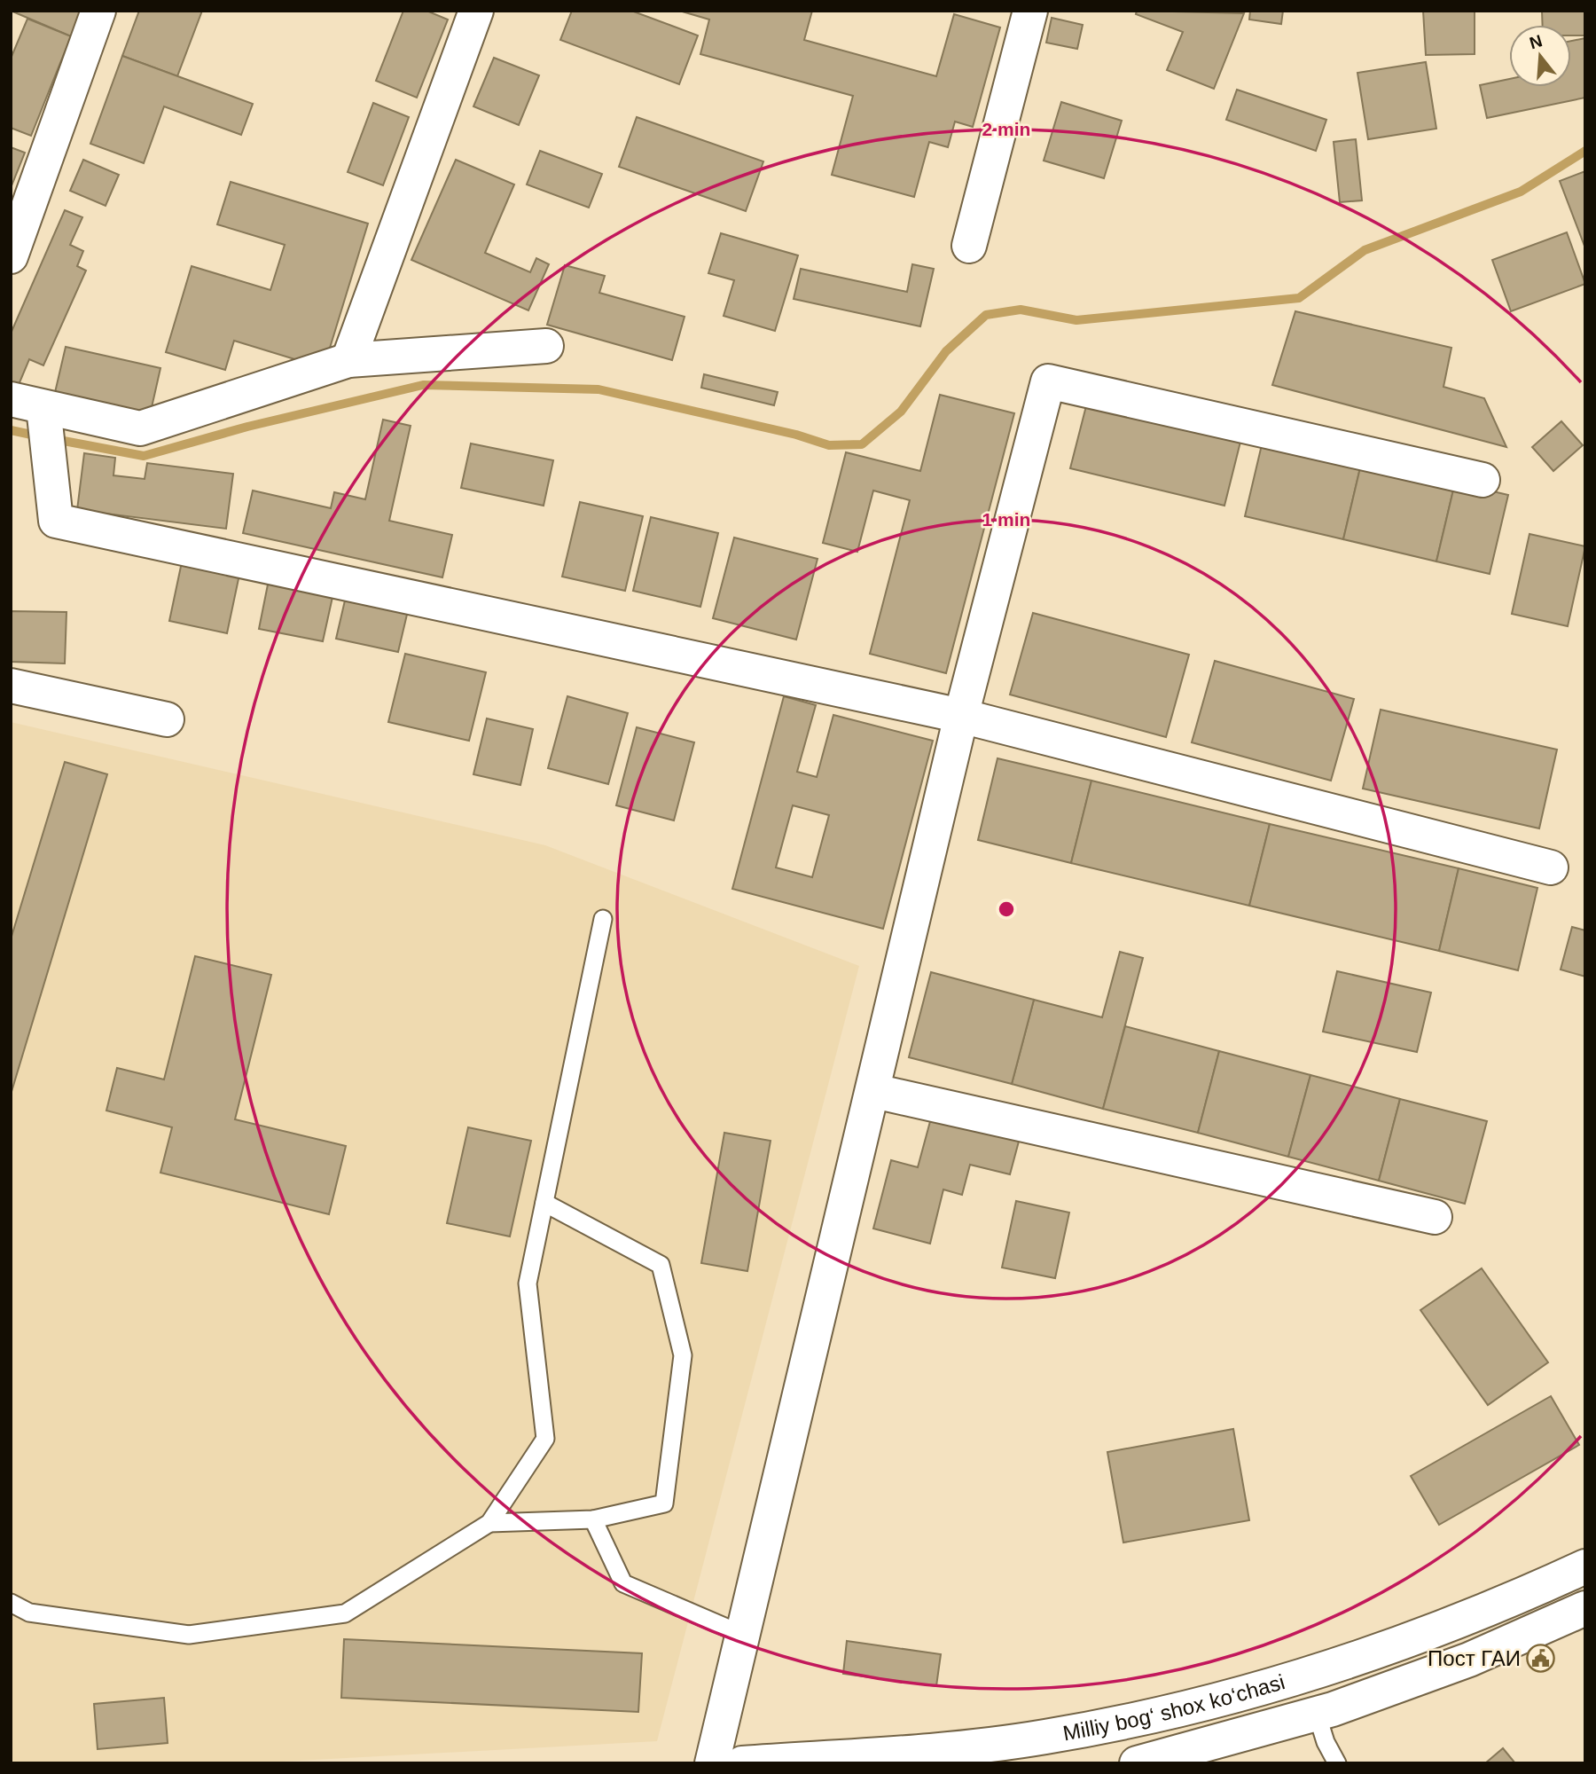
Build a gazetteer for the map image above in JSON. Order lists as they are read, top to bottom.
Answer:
{
  "streets": {
    "street": ["Milliy bog‘ shox ko‘chasi"]
  },
  "places": {
    "public building": ["Пост ГАИ"]
  },
  "north": "top",
  "rings": ["2 min", "1 min"]
}
